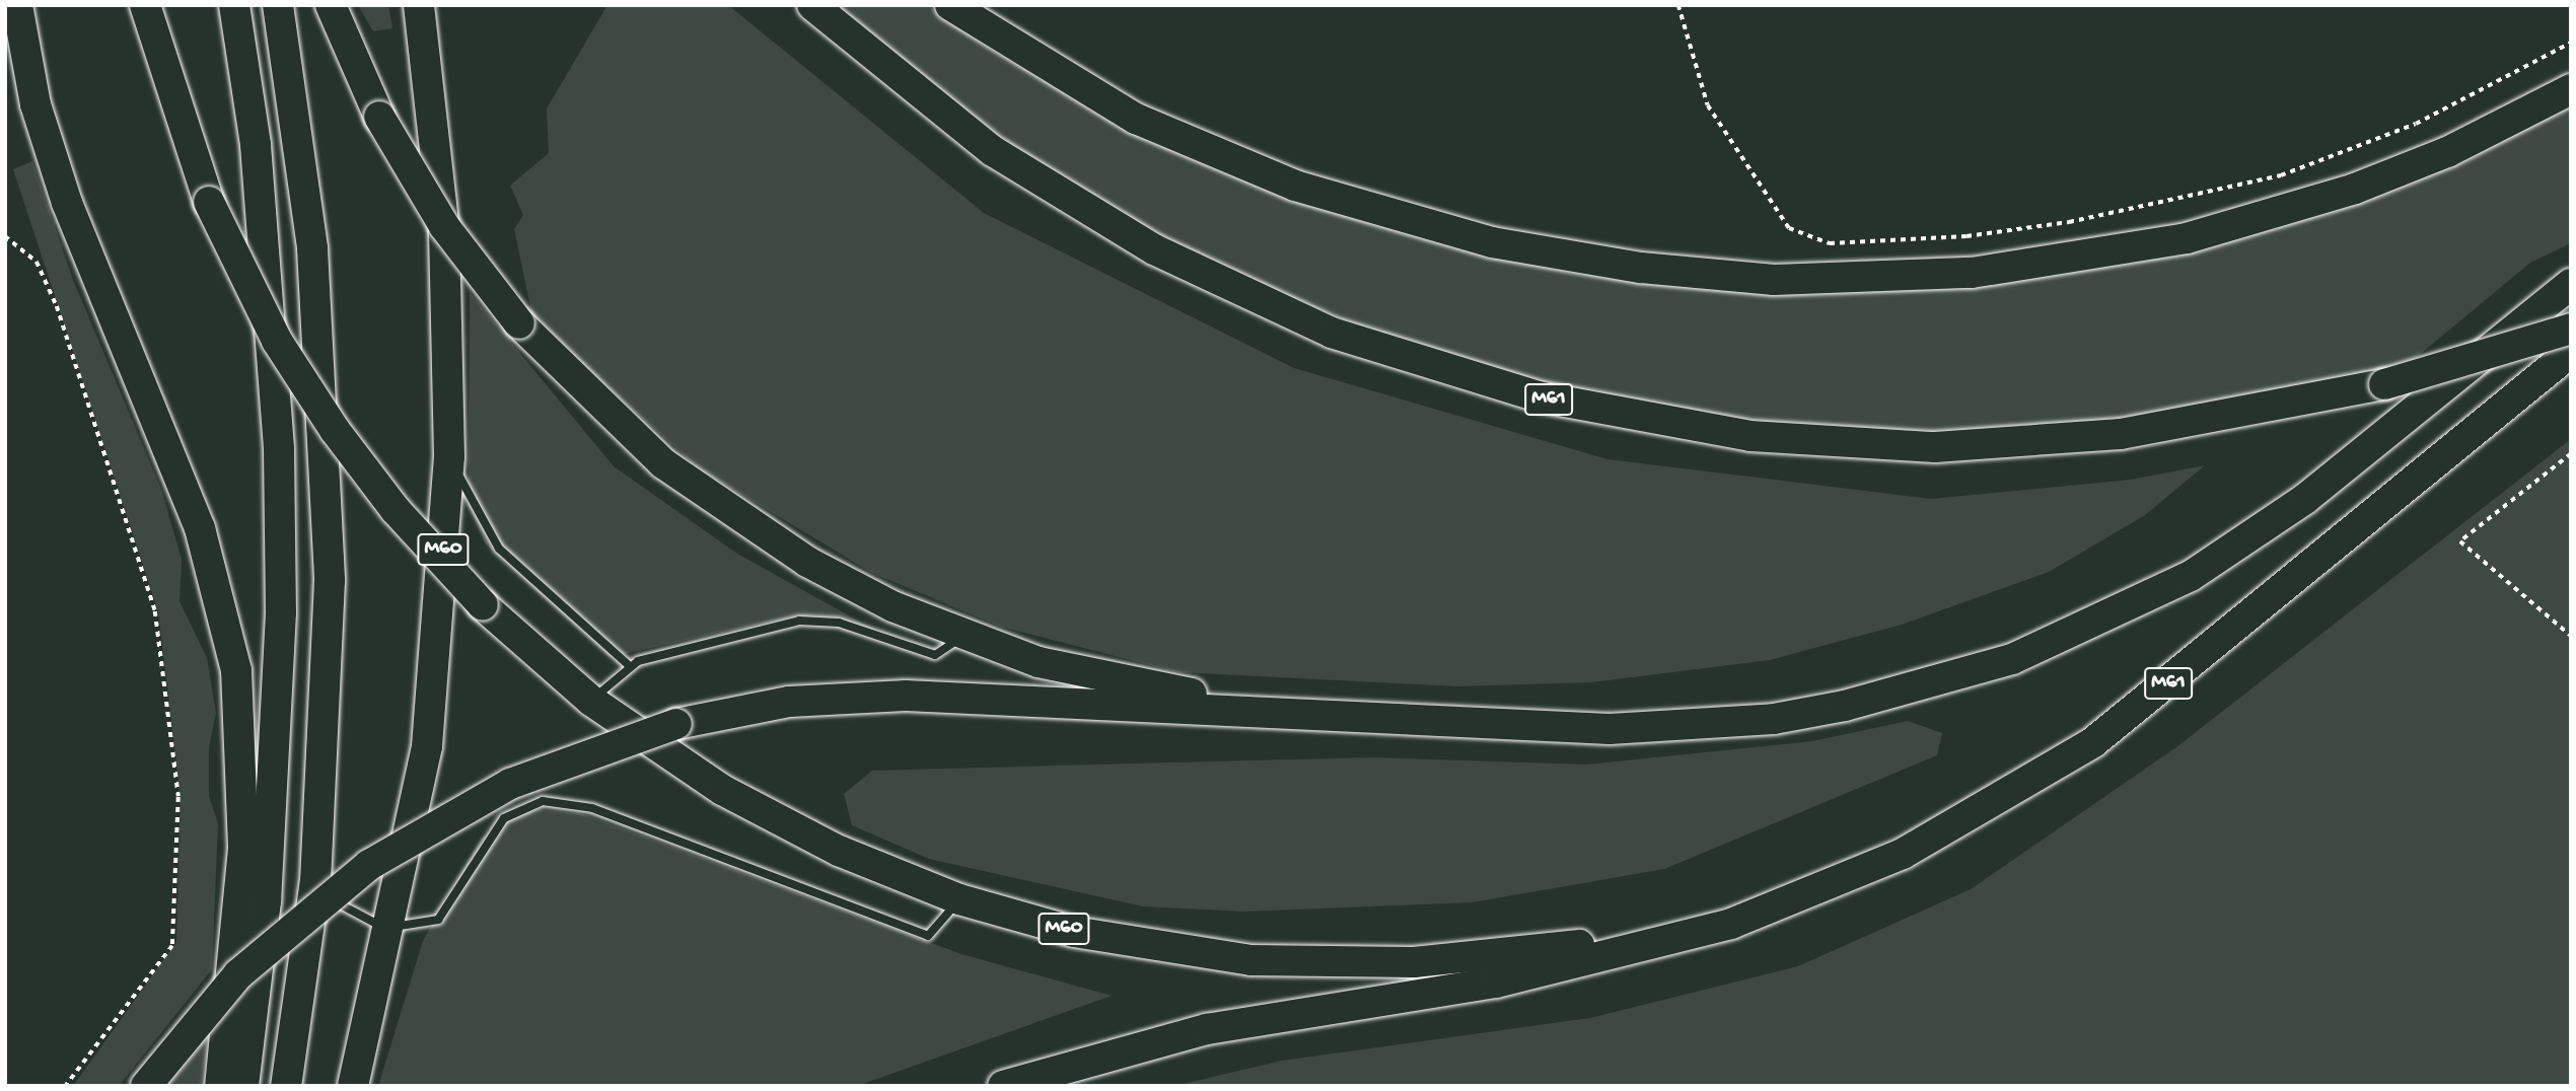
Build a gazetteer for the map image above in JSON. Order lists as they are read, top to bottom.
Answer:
{
  "streets": {
    "highway": ["M61", "M60"]
  },
  "crossings": [
    ["M61", "M60"]
  ]
}
